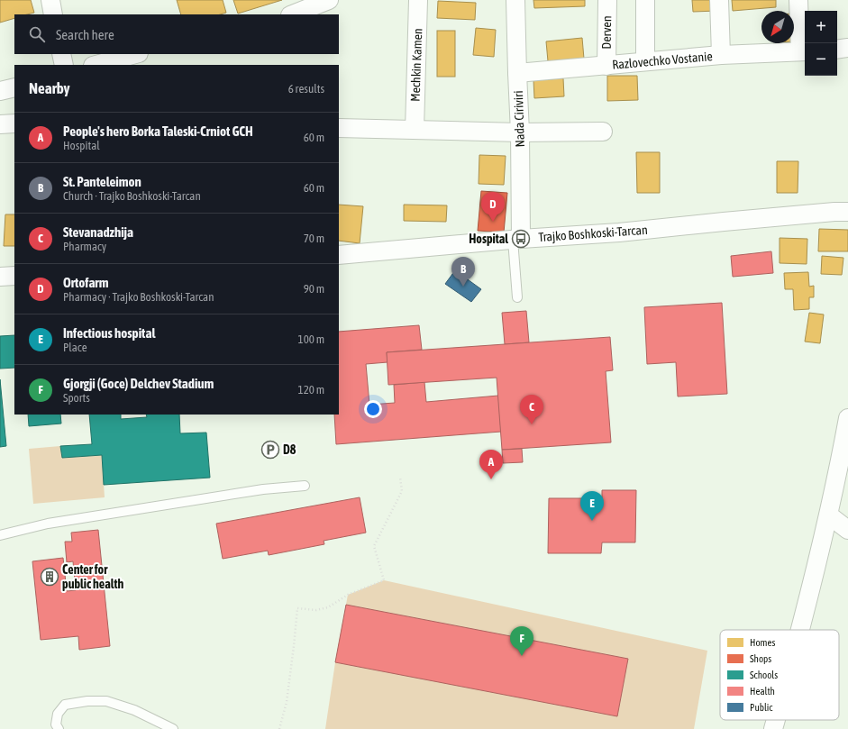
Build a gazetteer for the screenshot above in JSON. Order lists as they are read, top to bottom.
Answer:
{
  "streets": {
    "street": [
      "Derven",
      "Razlovechko Vostanie",
      "Mechkin Kamen",
      "Nada Ciriviri",
      "Trajko Boshkoski-Tarcan"
    ]
  },
  "crossings": [
    ["Derven", "Razlovechko Vostanie"],
    ["Razlovechko Vostanie", "Nada Ciriviri"],
    ["Nada Ciriviri", "Trajko Boshkoski-Tarcan"]
  ],
  "places": {
    "bus stop": ["Hospital"],
    "parking": ["D8"],
    "building": ["Center for public health"]
  },
  "legend": [
    "Homes",
    "Shops",
    "Schools",
    "Health",
    "Public"
  ],
  "north": "bottom left",
  "page": {
    "map_buttons": ["+", "−"],
    "search": "Search here",
    "heading": ["Nearby", "6 results"],
    "list": [
      {
        "mark": "A",
        "name": "People's hero Borka Taleski-Crniot GCH",
        "note": "Hospital",
        "value": "60 m"
      },
      {
        "mark": "B",
        "name": "St. Panteleimon",
        "note": "Church · Trajko Boshkoski-Tarcan",
        "value": "60 m"
      },
      {
        "mark": "C",
        "name": "Stevanadzhija",
        "note": "Pharmacy",
        "value": "70 m"
      },
      {
        "mark": "D",
        "name": "Ortofarm",
        "note": "Pharmacy · Trajko Boshkoski-Tarcan",
        "value": "90 m"
      },
      {
        "mark": "E",
        "name": "Infectious hospital",
        "note": "Place",
        "value": "100 m"
      },
      {
        "mark": "F",
        "name": "Gjorgji (Goce) Delchev Stadium",
        "note": "Sports",
        "value": "120 m"
      }
    ],
    "pins": [
      "D",
      "B",
      "C",
      "A",
      "E",
      "F"
    ]
  }
}
